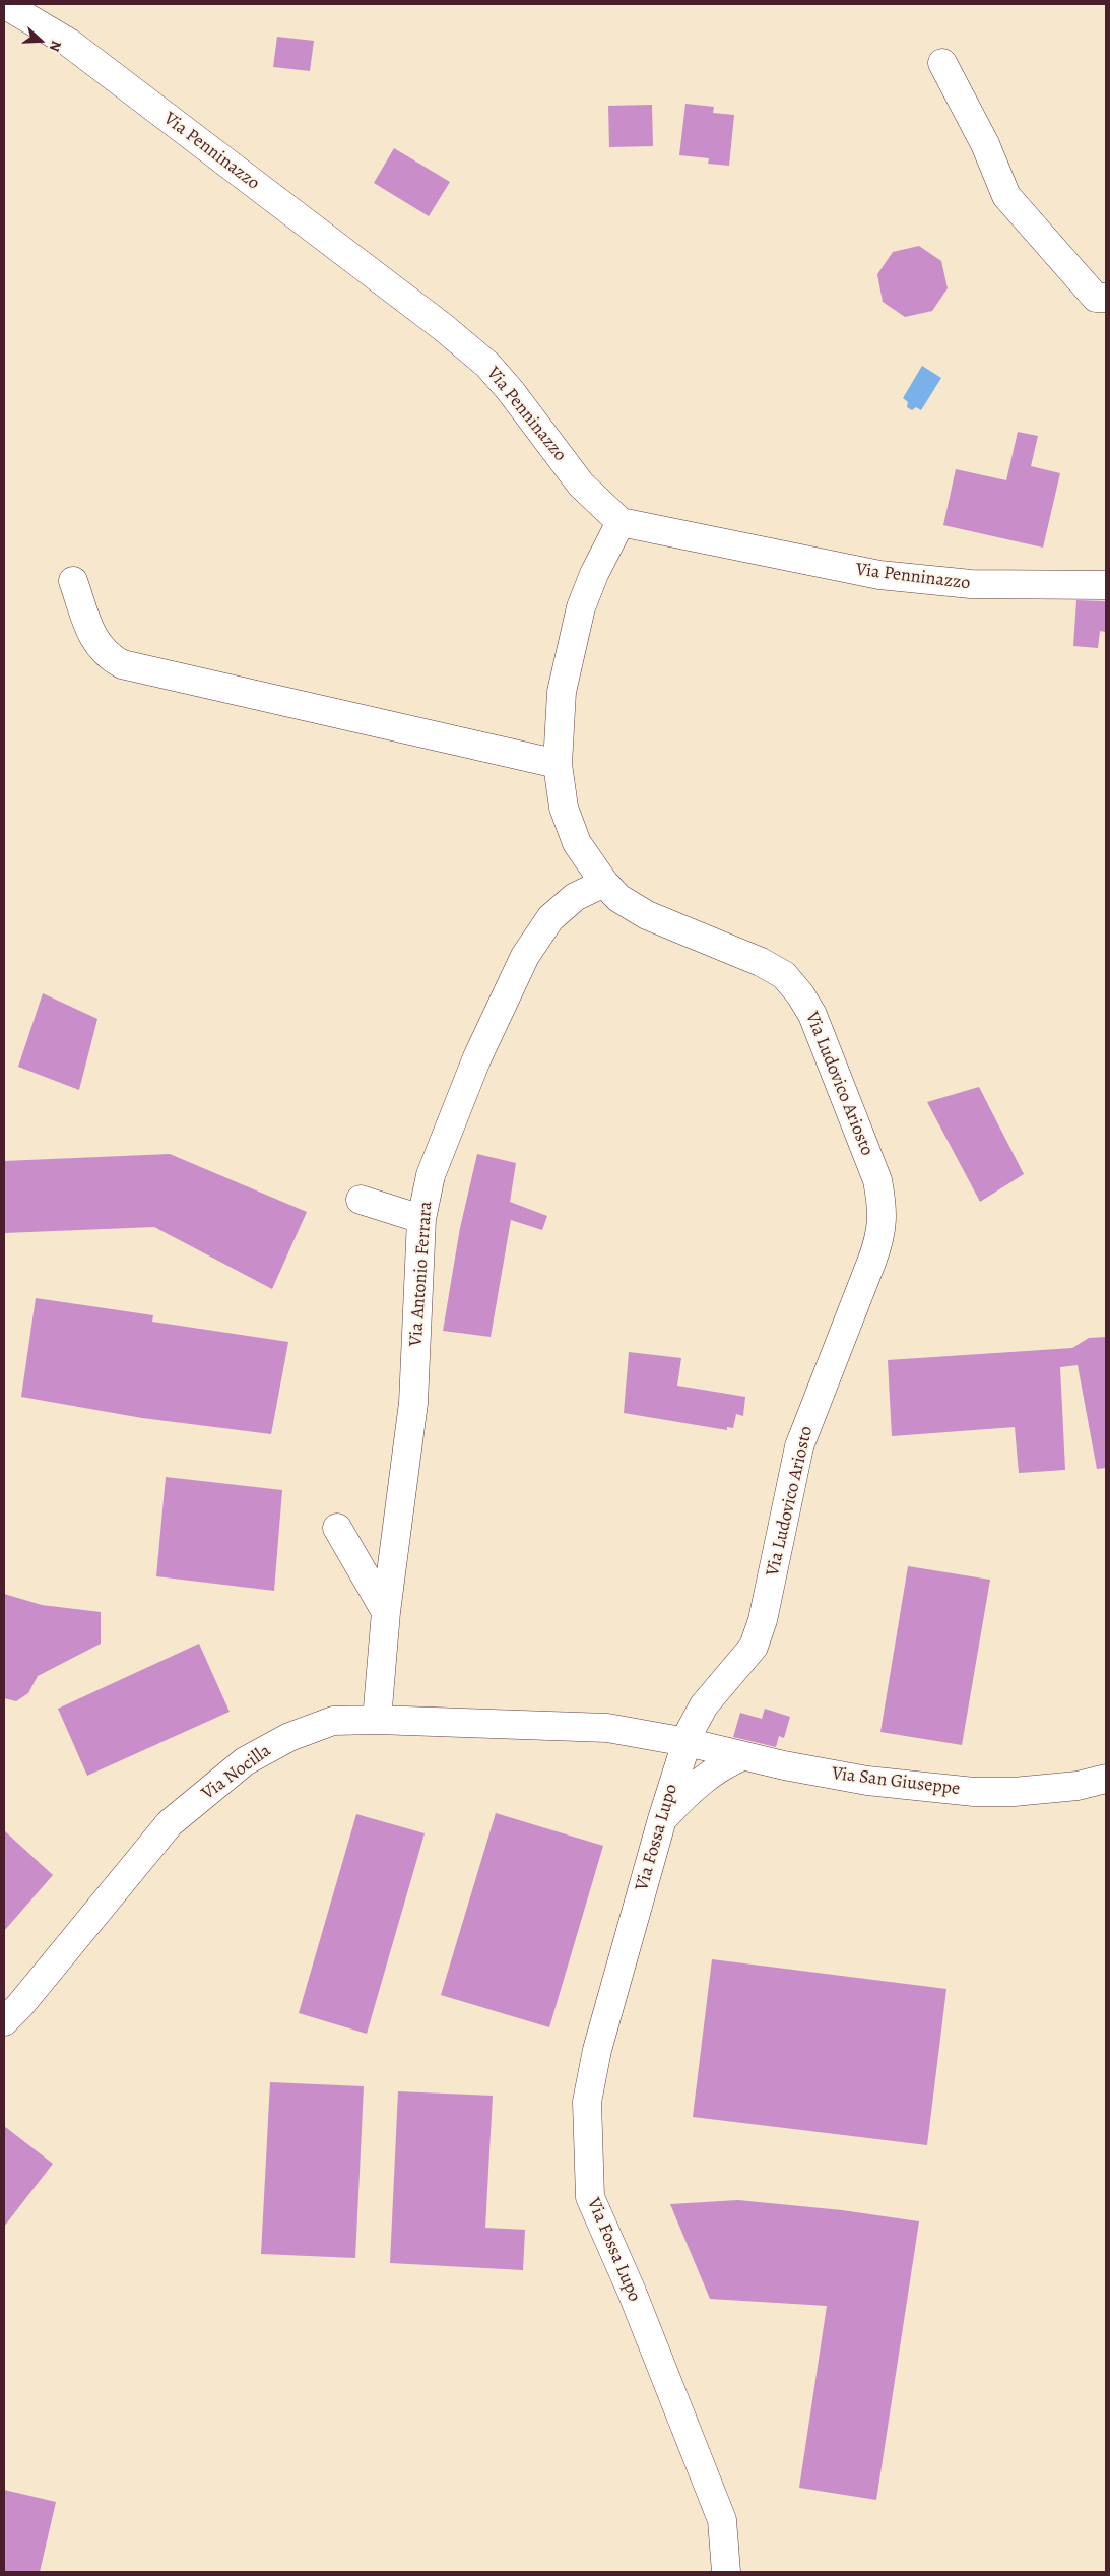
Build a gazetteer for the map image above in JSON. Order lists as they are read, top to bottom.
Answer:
{
  "streets": {
    "street": [
      "Via Penninazzo",
      "Via Ludovico Ariosto",
      "Via Antonio Ferrara",
      "Via Nocilla",
      "Via San Giuseppe",
      "Via Fossa Lupo"
    ]
  },
  "crossings": [
    ["Via Penninazzo", "Via Ludovico Ariosto"],
    ["Via Ludovico Ariosto", "Via Antonio Ferrara"],
    ["Via Ludovico Ariosto", "Via Nocilla"],
    ["Via Ludovico Ariosto", "Via San Giuseppe"],
    ["Via Ludovico Ariosto", "Via Fossa Lupo"],
    ["Via Antonio Ferrara", "Via Nocilla"],
    ["Via Nocilla", "Via San Giuseppe"],
    ["Via Nocilla", "Via Fossa Lupo"],
    ["Via San Giuseppe", "Via Fossa Lupo"]
  ],
  "north": "right"
}
